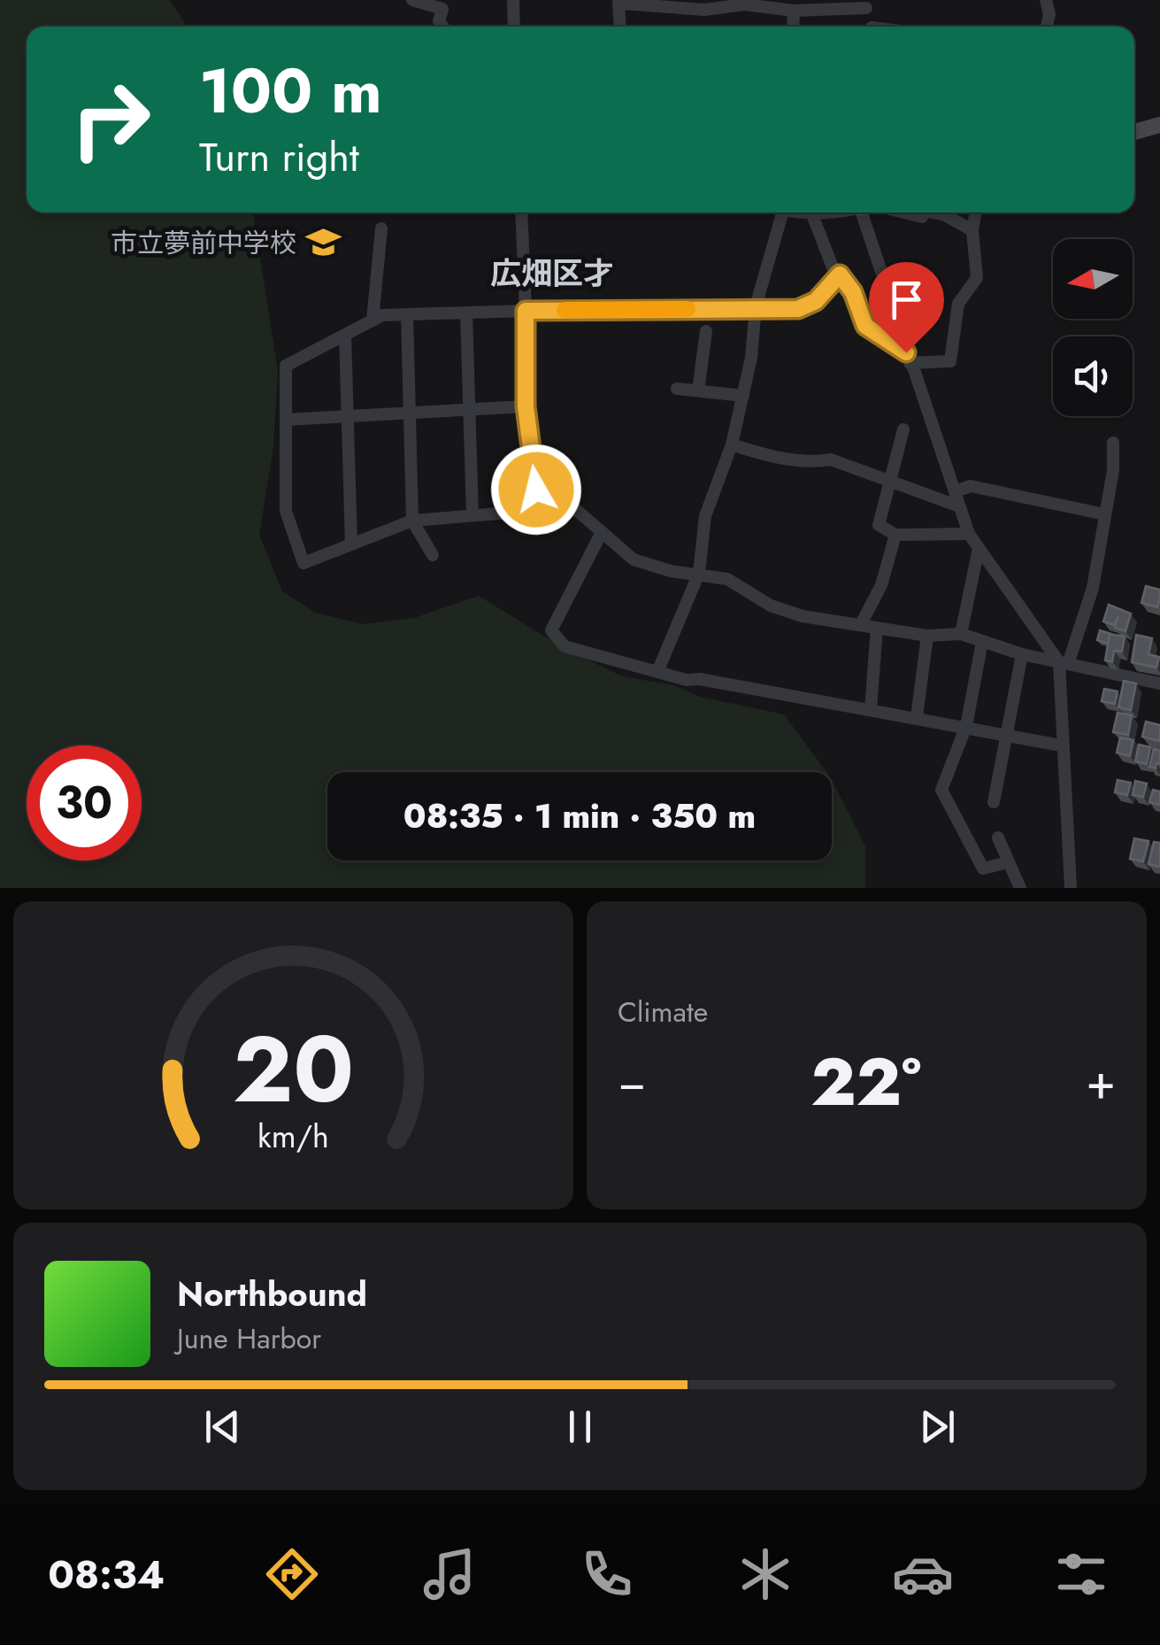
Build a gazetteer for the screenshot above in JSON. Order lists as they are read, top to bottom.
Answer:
{
  "districts": ["広畑区才"],
  "places": {
    "school or university": ["市立夢前中学校"]
  },
  "north": "left",
  "page": {
    "turn": ["100 m", "Turn right"],
    "limit": "30",
    "trip": "08:35 · 1 min · 350 m",
    "tile": "Climate",
    "heat": ["−", "22°", "+"],
    "song": ["Northbound", "June Harbor"],
    "tabs": "08:34",
    "gauge": ["20", "km/h"]
  }
}
